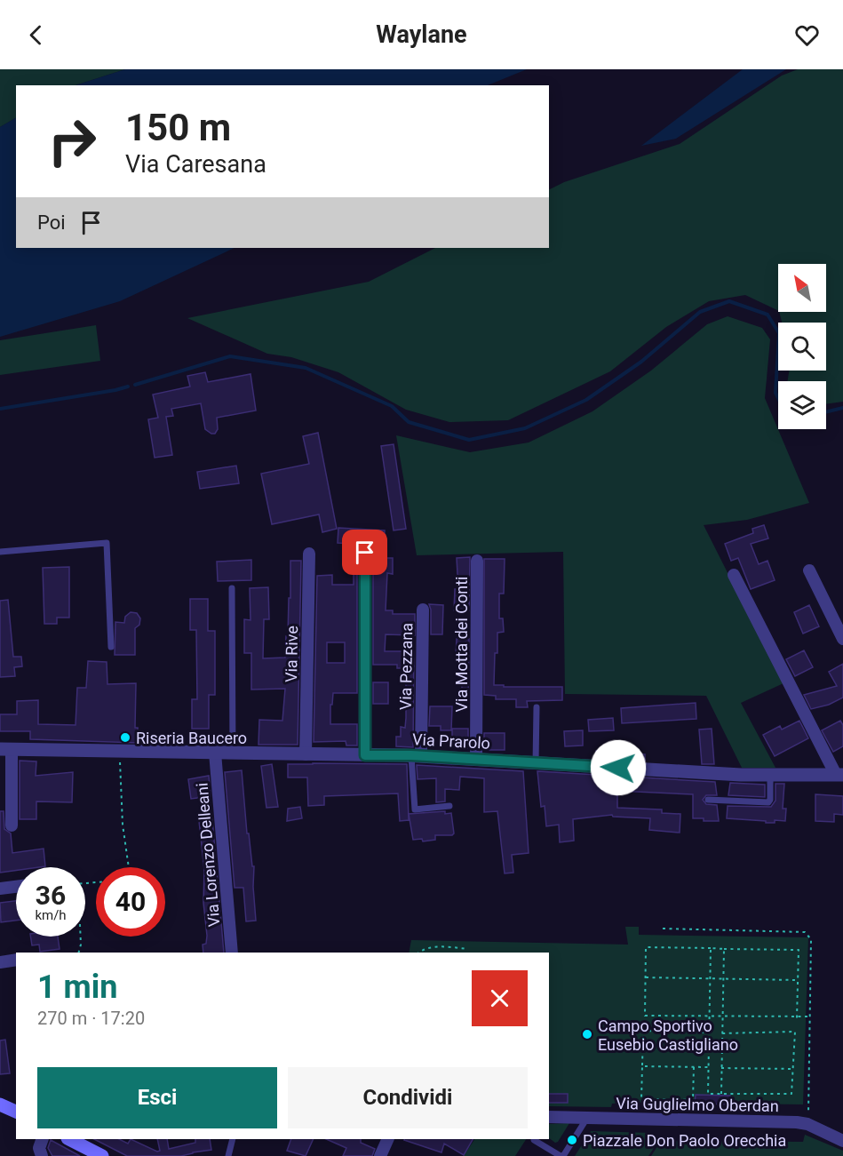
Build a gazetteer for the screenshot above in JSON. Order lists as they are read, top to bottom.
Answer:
{
  "streets": {
    "street": [
      "Via Motta dei Conti",
      "Via Rive",
      "Via Pezzana",
      "Via Prarolo",
      "Via Lorenzo Delleani",
      "Via Guglielmo Oberdan"
    ]
  },
  "crossings": [
    ["Via Motta dei Conti", "Via Prarolo"],
    ["Via Rive", "Via Prarolo"],
    ["Via Pezzana", "Via Prarolo"],
    ["Via Prarolo", "Via Lorenzo Delleani"]
  ],
  "places": ["Riseria Baucero", "Campo Sportivo Eusebio Castigliano", "Piazzale Don Paolo Orecchia"],
  "north": "top left",
  "page": {
    "header": "Waylane",
    "turn": ["150 m", "Via Caresana"],
    "then": "Poi",
    "speed": "36 km/h",
    "limit": "40",
    "heading": ["1 min", "270 m · 17:20"],
    "buttons": ["Esci", "Condividi"]
  }
}
